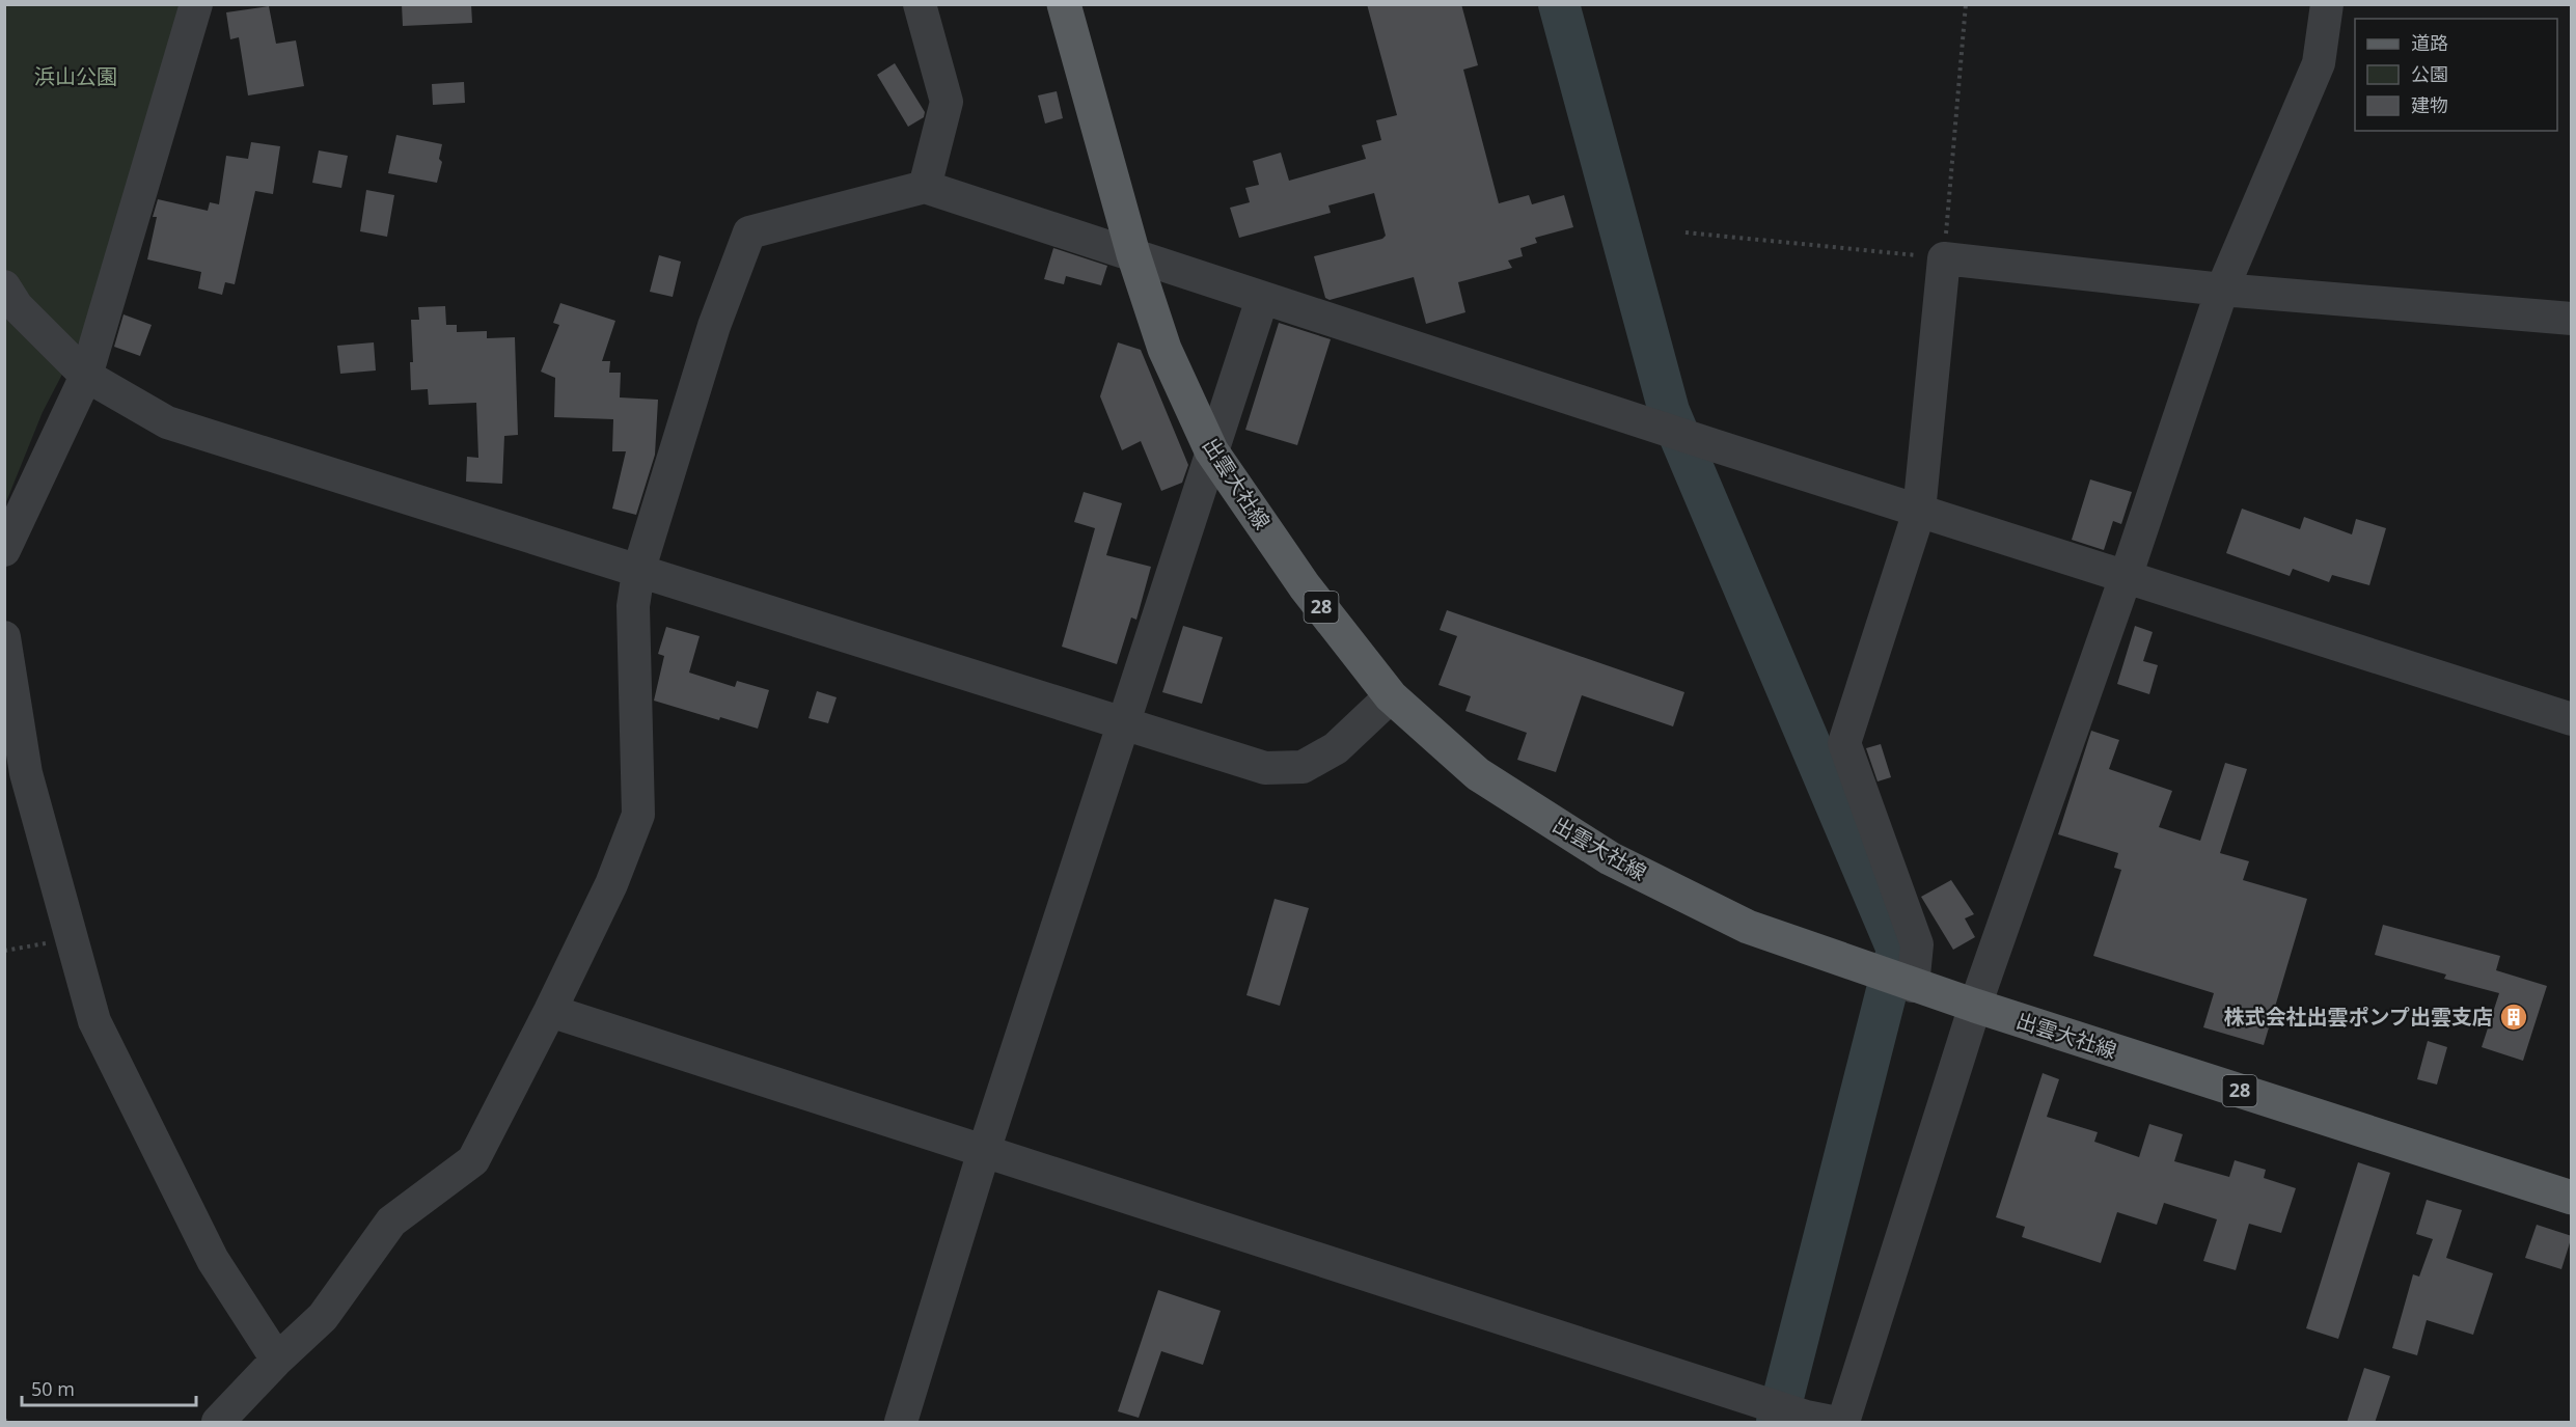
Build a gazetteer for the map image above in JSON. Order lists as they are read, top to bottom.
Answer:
{
  "streets": {
    "main road": ["出雲大社線", "28"]
  },
  "parks": ["浜山公園"],
  "places": {
    "building": ["株式会社出雲ポンプ出雲支店"]
  },
  "legend": ["道路", "公園", "建物"],
  "scale_bar": "50 m"
}
